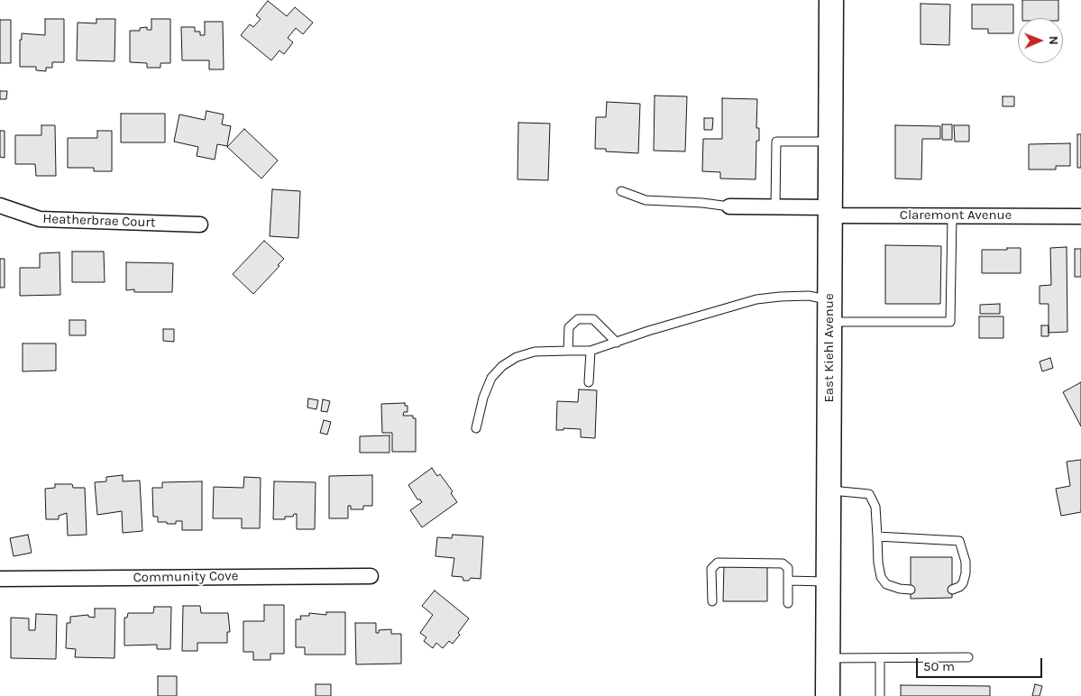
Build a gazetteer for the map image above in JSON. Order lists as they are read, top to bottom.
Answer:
{
  "streets": {
    "main road": ["East Kiehl Avenue"],
    "street": ["Claremont Avenue", "Heatherbrae Court", "Community Cove"]
  },
  "crossings": [
    ["Claremont Avenue", "East Kiehl Avenue"]
  ],
  "scale_bar": "50 m",
  "north": "right"
}
